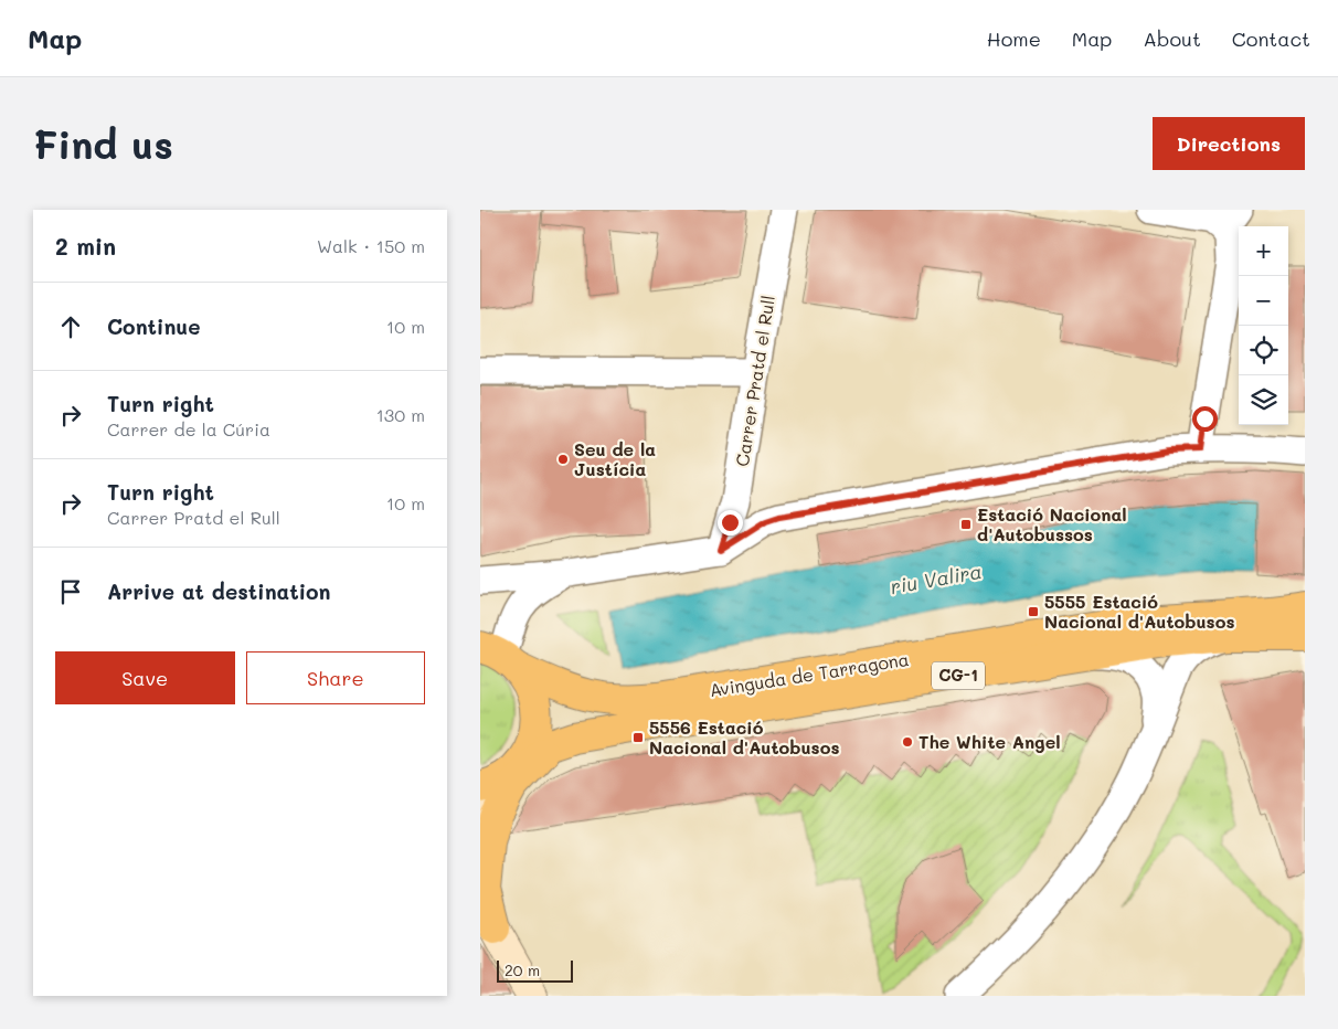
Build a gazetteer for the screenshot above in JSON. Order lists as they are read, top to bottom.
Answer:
{
  "streets": {
    "highway": ["Avinguda de Tarragona", "CG-1"],
    "street": ["Carrer Pratd el Rull"]
  },
  "water": ["riu Valira"],
  "places": {
    "other": ["Seu de la Justícia", "The White Angel"],
    "transit": ["Estació Nacional d'Autobussos", "5555 Estació Nacional d'Autobusos", "5556 Estació Nacional d'Autobusos"]
  },
  "scale_bar": "20 m",
  "page": {
    "header": "Map",
    "nav": [
      "Home",
      "Map",
      "About",
      "Contact"
    ],
    "buttons": [
      "Directions",
      ["Save", "Share"]
    ],
    "title": "Find us",
    "heading": ["2 min", "Walk · 150 m"],
    "map_buttons": ["+", "−"],
    "list": [
      ["Continue", "10 m"],
      ["Turn right", "Carrer de la Cúria", "130 m"],
      ["Turn right", "Carrer Pratd el Rull", "10 m"],
      "Arrive at destination"
    ],
    "scale": "20 m"
  }
}
